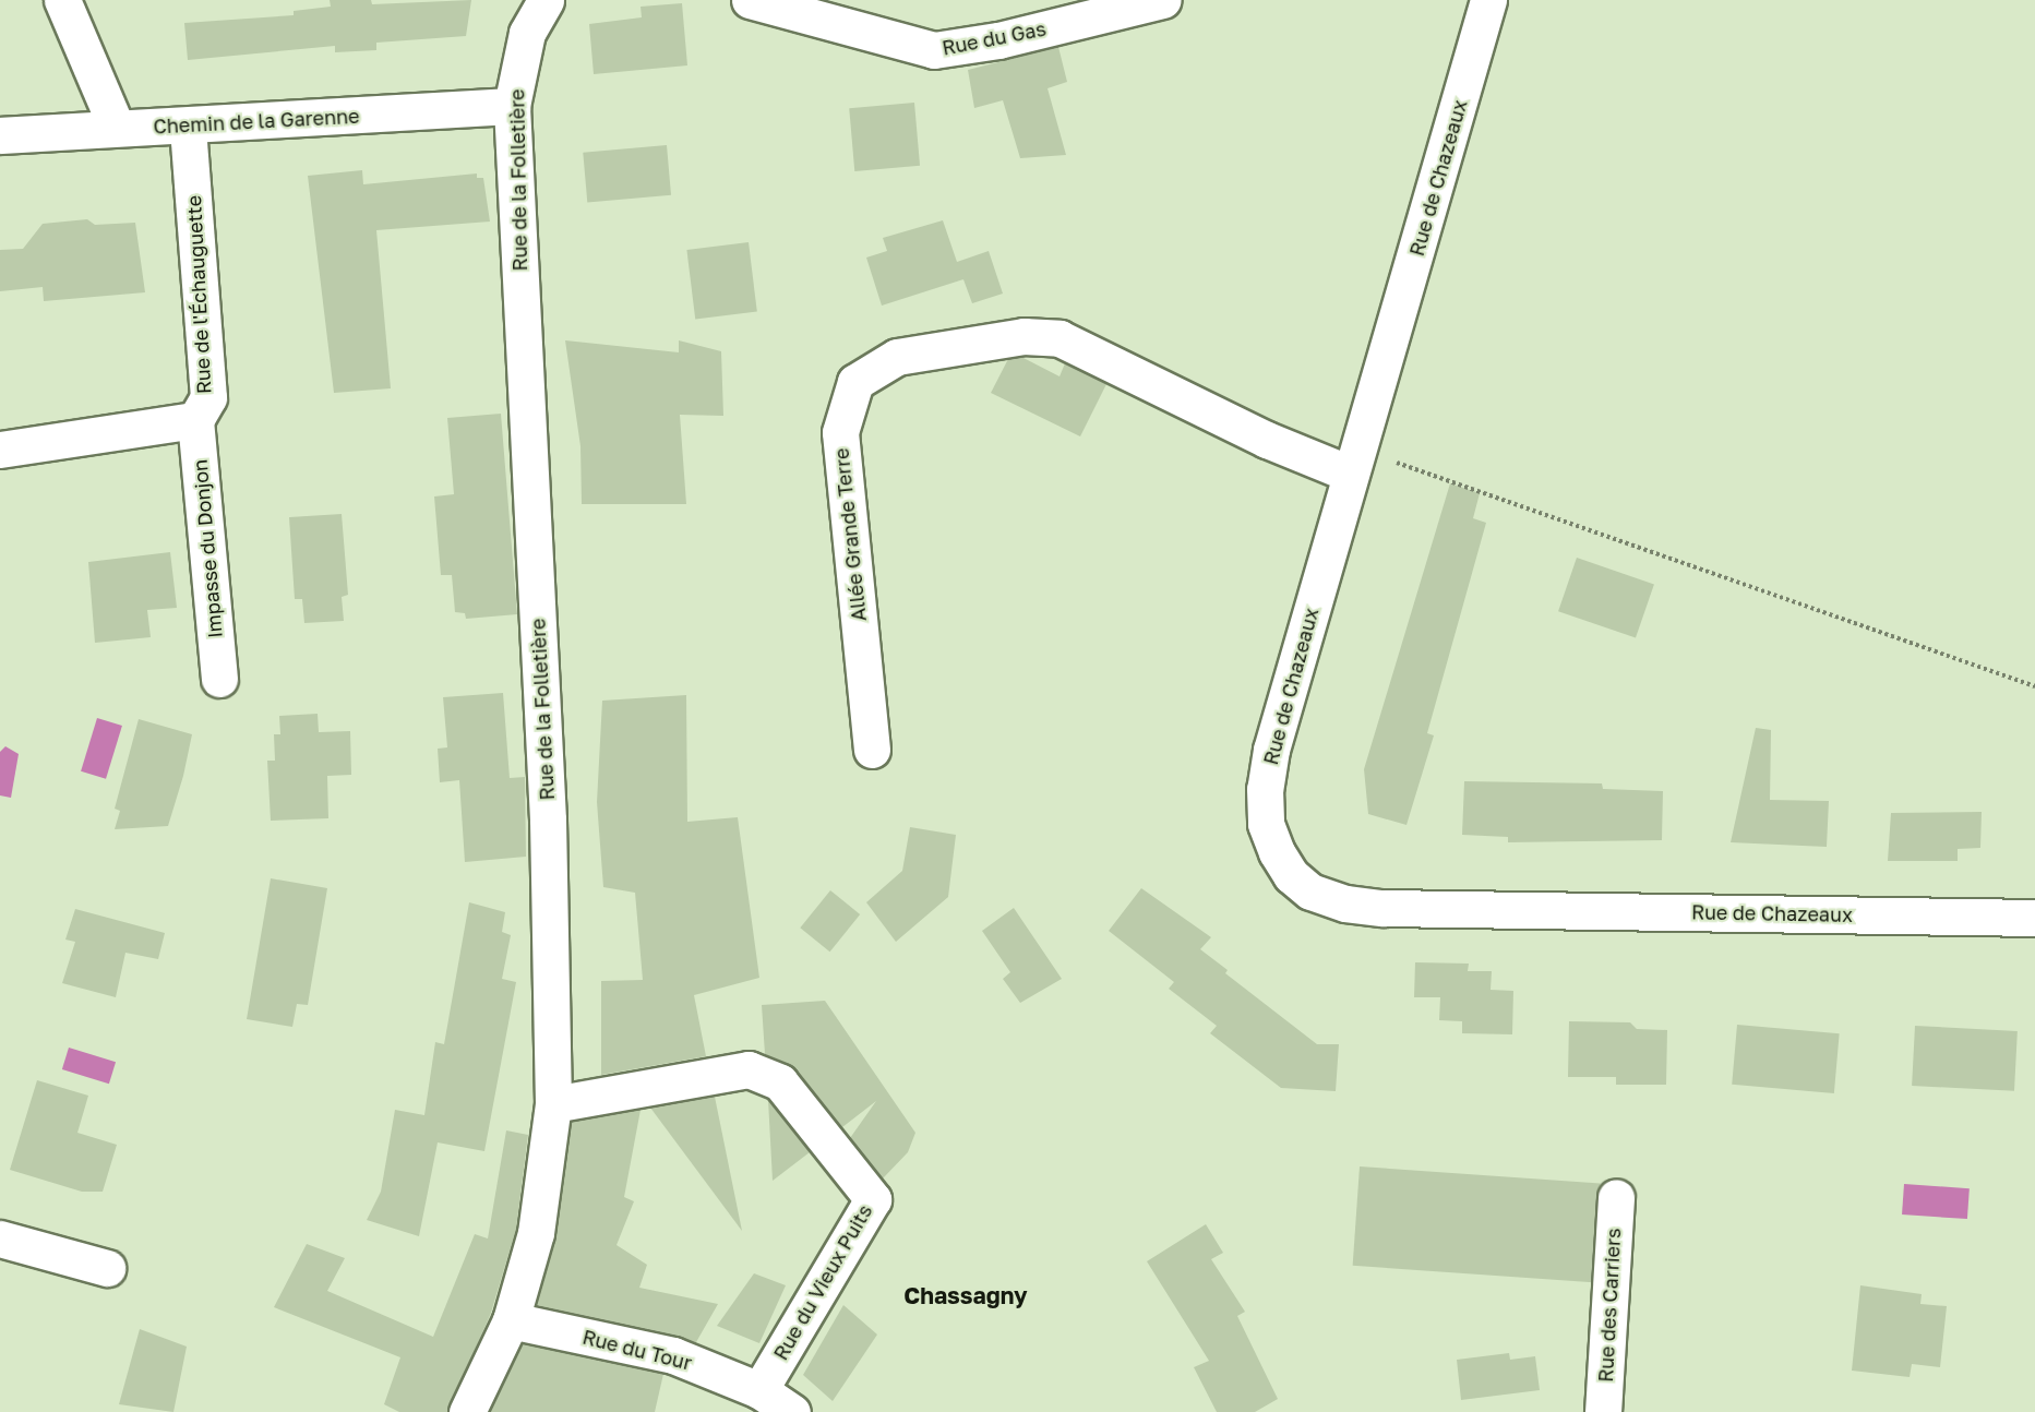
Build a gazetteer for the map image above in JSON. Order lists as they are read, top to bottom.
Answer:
{
  "streets": {
    "street": [
      "Rue du Gas",
      "Chemin de la Garenne",
      "Rue de Chazeaux",
      "Rue de la Folletière",
      "Rue de l'Échauguette",
      "Allée Grande Terre",
      "Impasse du Donjon",
      "Rue du Vieux Puits",
      "Rue des Carriers",
      "Rue du Tour"
    ]
  },
  "crossings": [
    ["Chemin de la Garenne", "Rue de la Folletière"],
    ["Chemin de la Garenne", "Rue de l'Échauguette"],
    ["Rue de Chazeaux", "Allée Grande Terre"],
    ["Rue de la Folletière", "Rue du Vieux Puits"],
    ["Rue de la Folletière", "Rue du Tour"],
    ["Rue de l'Échauguette", "Impasse du Donjon"],
    ["Rue du Vieux Puits", "Rue du Tour"]
  ],
  "districts": ["Chassagny"]
}
